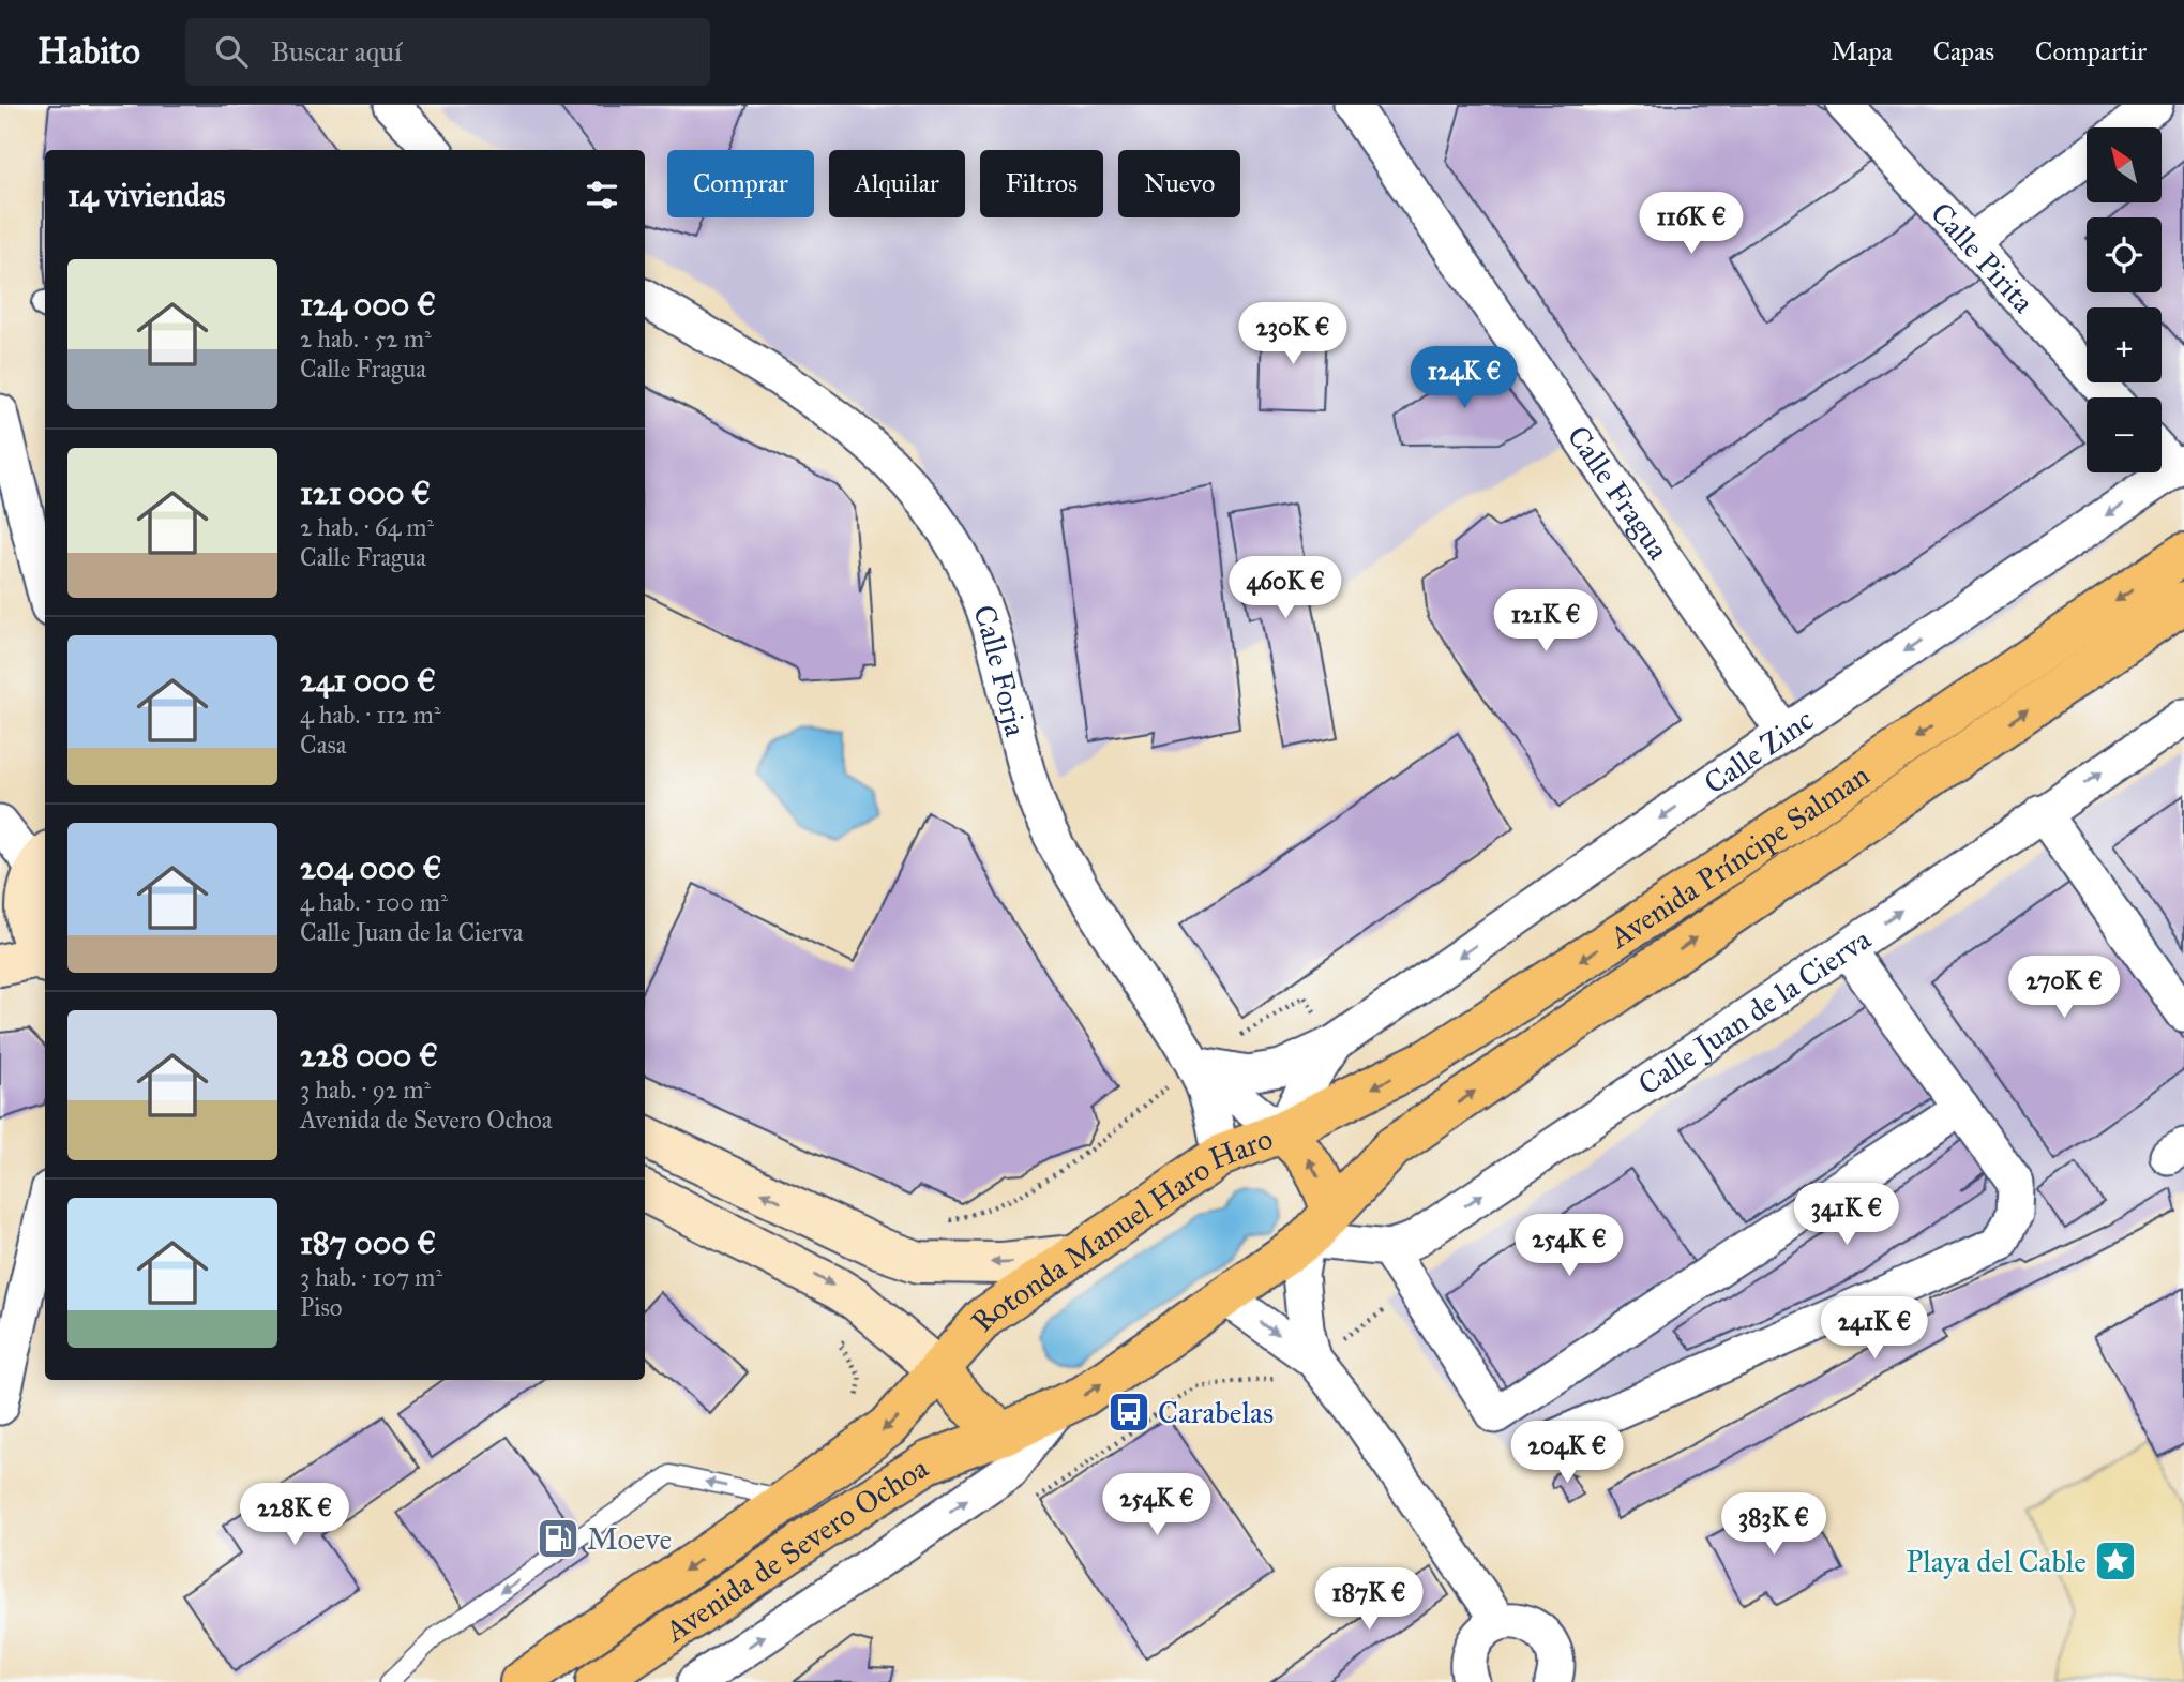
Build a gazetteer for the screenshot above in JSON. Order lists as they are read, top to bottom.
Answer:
{
  "streets": {
    "main road": ["Avenida Príncipe Salman", "Rotonda Manuel Haro Haro", "Avenida de Severo Ochoa"],
    "street": [
      "Calle Pirita",
      "Calle Fragua",
      "Calle Forja",
      "Calle Zinc",
      "Calle Juan de la Cierva"
    ]
  },
  "crossings": [
    ["Calle Fragua", "Calle Zinc"],
    ["Calle Forja", "Calle Zinc"],
    ["Calle Forja", "Rotonda Manuel Haro Haro"],
    ["Calle Zinc", "Avenida Príncipe Salman"],
    ["Calle Zinc", "Rotonda Manuel Haro Haro"],
    ["Avenida Príncipe Salman", "Calle Juan de la Cierva"],
    ["Avenida Príncipe Salman", "Rotonda Manuel Haro Haro"],
    ["Calle Juan de la Cierva", "Rotonda Manuel Haro Haro"],
    ["Rotonda Manuel Haro Haro", "Avenida de Severo Ochoa"]
  ],
  "one_way": ["Calle Zinc", "Calle Juan de la Cierva"],
  "places": {
    "bus stop": ["Carabelas"],
    "fuel station": ["Moeve"],
    "place": ["Playa del Cable"]
  },
  "north": "top left",
  "page": {
    "header": "Habito",
    "search": "Buscar aquí",
    "nav": ["Mapa", "Capas", "Compartir"],
    "map_buttons": ["+", "−"],
    "chip": [
      "Comprar",
      "Alquilar",
      "Filtros",
      "Nuevo"
    ],
    "heading": "14 viviendas",
    "price": [
      "116K €",
      "230K €",
      "124K €",
      "460K €",
      "121K €",
      "270K €",
      "341K €",
      "254K €",
      "241K €",
      "204K €",
      "254K €",
      "228K €",
      "383K €",
      "187K €"
    ],
    "list": [
      {
        "name": "124 000 €",
        "note": "2 hab. · 52 m² · Calle Fragua"
      },
      {
        "name": "121 000 €",
        "note": "2 hab. · 64 m² · Calle Fragua"
      },
      {
        "name": "241 000 €",
        "note": "4 hab. · 112 m² · Casa"
      },
      {
        "name": "204 000 €",
        "note": "4 hab. · 100 m² · Calle Juan de la Cierva"
      },
      {
        "name": "228 000 €",
        "note": "3 hab. · 92 m² · Avenida de Severo Ochoa"
      },
      {
        "name": "187 000 €",
        "note": "3 hab. · 107 m² · Piso"
      }
    ]
  }
}
